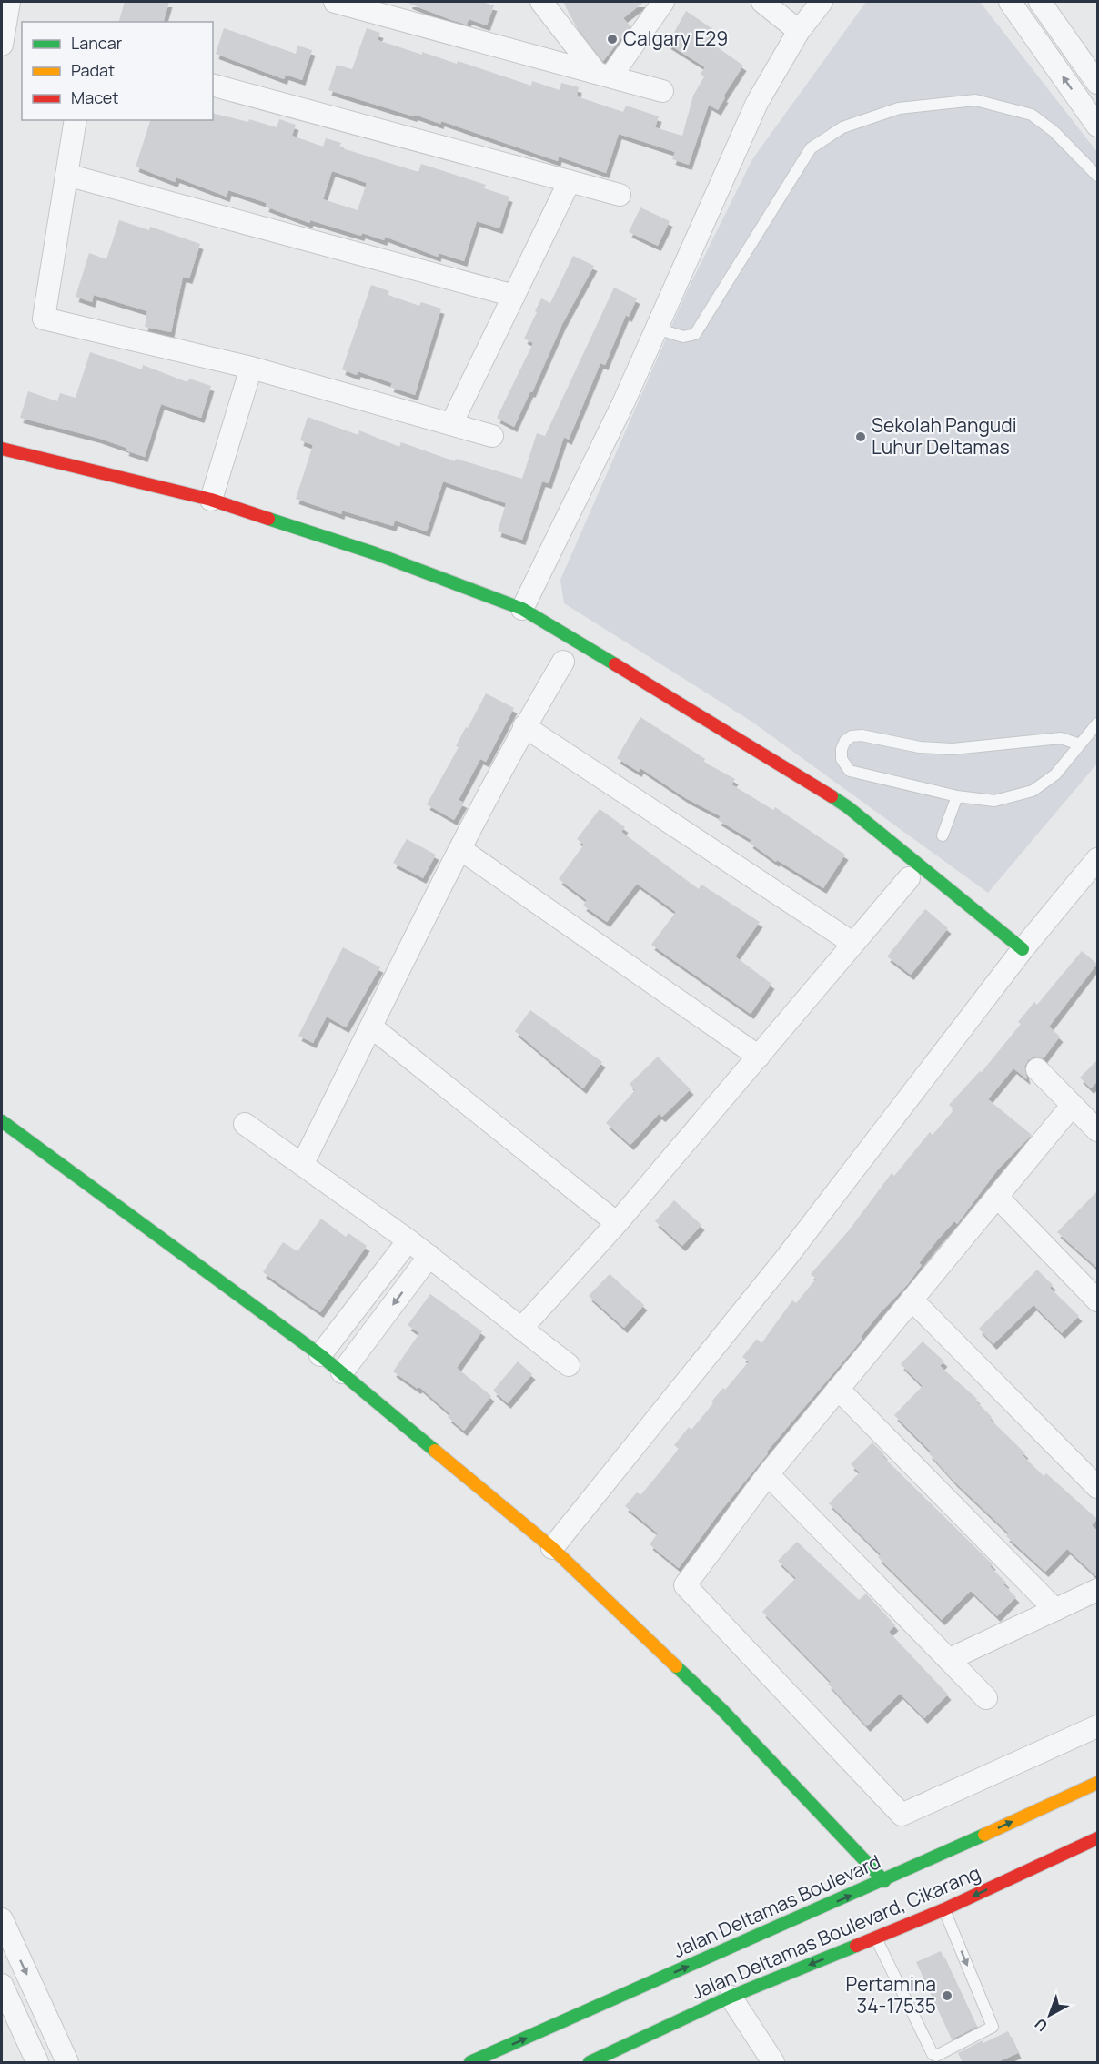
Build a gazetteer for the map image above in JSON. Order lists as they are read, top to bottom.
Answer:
{
  "streets": {
    "street": ["Jalan Deltamas Boulevard", "Jalan Deltamas Boulevard, Cikarang"]
  },
  "one_way": ["Jalan Deltamas Boulevard", "Jalan Deltamas Boulevard, Cikarang"],
  "places": ["Calgary E29", "Sekolah Pangudi Luhur Deltamas", "Pertamina 34-17535"],
  "legend": ["Lancar", "Padat", "Macet"],
  "north": "bottom left"
}
